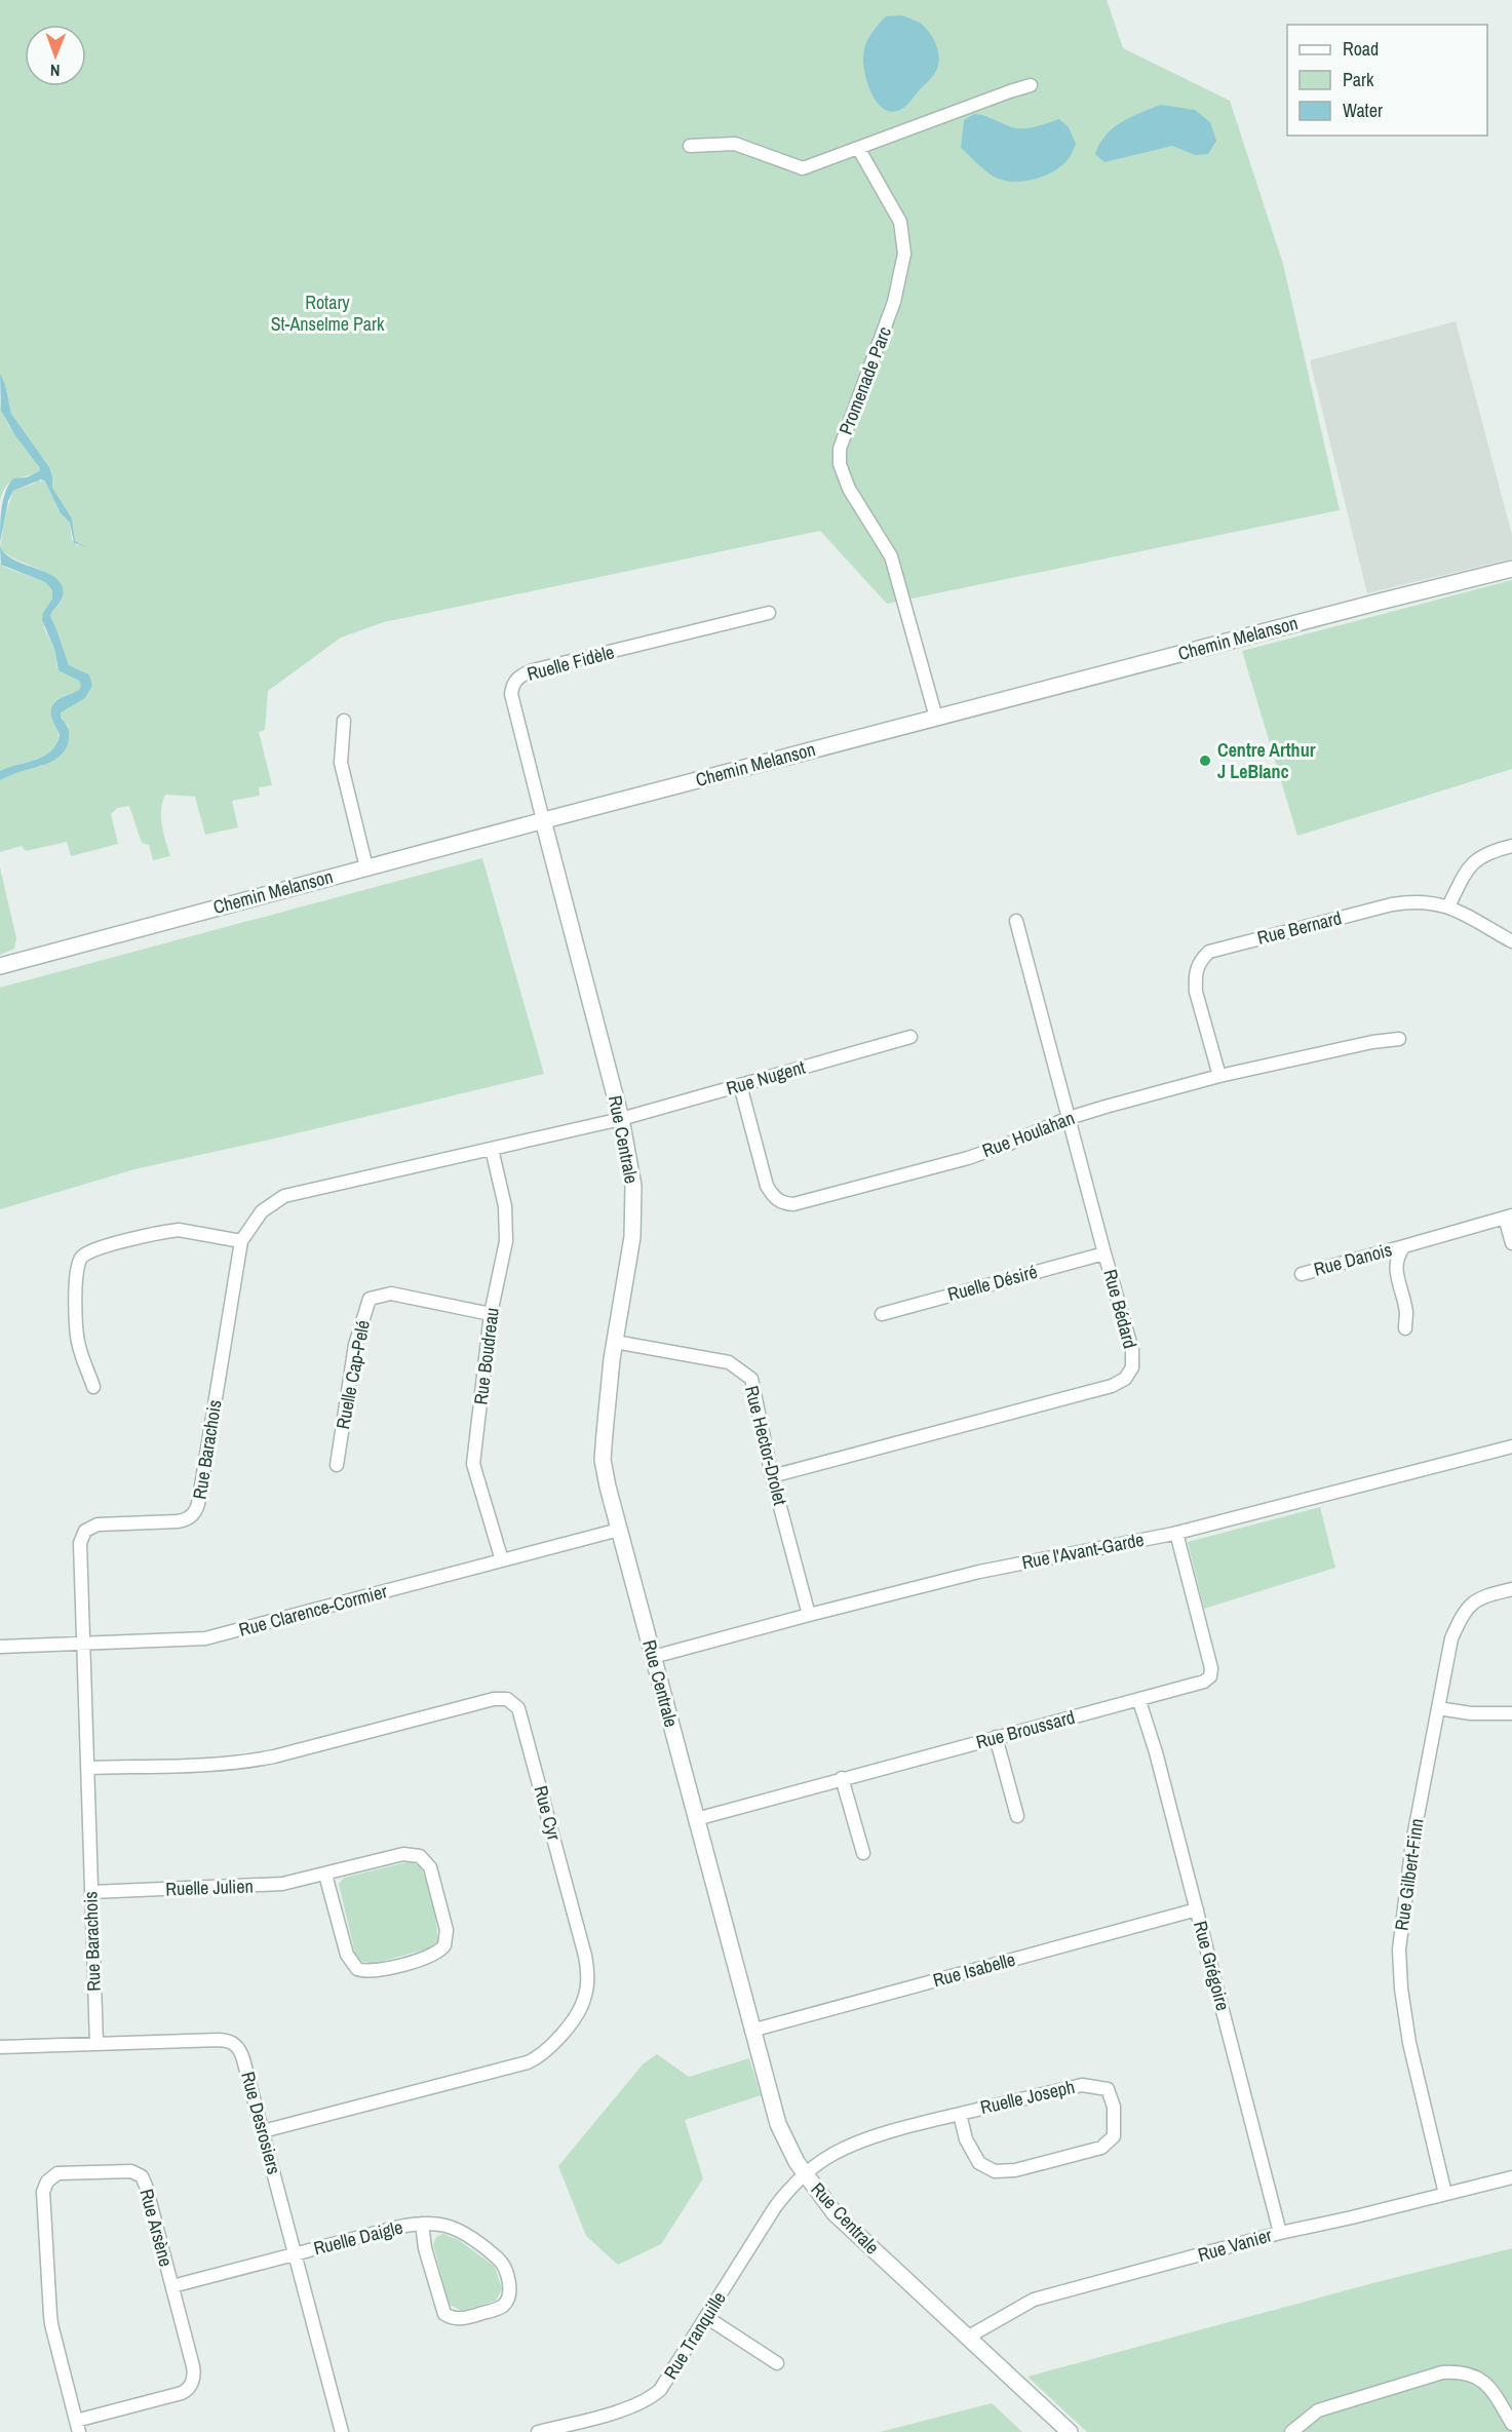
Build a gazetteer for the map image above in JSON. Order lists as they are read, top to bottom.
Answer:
{
  "streets": {
    "street": [
      "Promenade Parc",
      "Chemin Melanson",
      "Ruelle Fidèle",
      "Rue Bernard",
      "Rue Nugent",
      "Rue Houlahan",
      "Rue Centrale",
      "Rue Danois",
      "Ruelle Désiré",
      "Rue Bédard",
      "Rue Boudreau",
      "Ruelle Cap-Pelé",
      "Rue Hector-Drolet",
      "Rue Barachois",
      "Rue l'Avant-Garde",
      "Rue Clarence-Cormier",
      "Rue Broussard",
      "Rue Cyr",
      "Rue Gilbert-Finn",
      "Ruelle Julien",
      "Rue Grégoire",
      "Rue Isabelle",
      "Ruelle Joseph",
      "Rue Desrosiers",
      "Rue Arsène",
      "Ruelle Daigle",
      "Rue Vanier",
      "Rue Tranquille"
    ]
  },
  "crossings": [
    ["Promenade Parc", "Chemin Melanson"],
    ["Chemin Melanson", "Ruelle Fidèle"],
    ["Chemin Melanson", "Rue Centrale"],
    ["Ruelle Fidèle", "Rue Centrale"],
    ["Rue Bernard", "Rue Houlahan"],
    ["Rue Nugent", "Rue Houlahan"],
    ["Rue Nugent", "Rue Centrale"],
    ["Rue Nugent", "Rue Barachois"],
    ["Rue Houlahan", "Rue Bédard"],
    ["Rue Centrale", "Rue Hector-Drolet"],
    ["Rue Centrale", "Rue Barachois"],
    ["Rue Centrale", "Rue l'Avant-Garde"],
    ["Rue Centrale", "Rue Clarence-Cormier"],
    ["Rue Centrale", "Rue Broussard"],
    ["Rue Centrale", "Rue Isabelle"],
    ["Rue Centrale", "Ruelle Joseph"],
    ["Rue Centrale", "Rue Vanier"],
    ["Rue Centrale", "Rue Tranquille"],
    ["Ruelle Désiré", "Rue Bédard"],
    ["Rue Bédard", "Rue Hector-Drolet"],
    ["Rue Boudreau", "Ruelle Cap-Pelé"],
    ["Rue Boudreau", "Rue Barachois"],
    ["Rue Boudreau", "Rue Clarence-Cormier"],
    ["Rue Hector-Drolet", "Rue l'Avant-Garde"],
    ["Rue Barachois", "Rue Clarence-Cormier"],
    ["Rue Barachois", "Rue Cyr"],
    ["Rue Barachois", "Ruelle Julien"],
    ["Rue Barachois", "Rue Desrosiers"],
    ["Rue l'Avant-Garde", "Rue Broussard"],
    ["Rue Broussard", "Rue Grégoire"],
    ["Rue Cyr", "Rue Desrosiers"],
    ["Rue Gilbert-Finn", "Rue Vanier"],
    ["Rue Grégoire", "Rue Isabelle"],
    ["Rue Grégoire", "Rue Vanier"],
    ["Ruelle Joseph", "Rue Tranquille"],
    ["Rue Desrosiers", "Ruelle Daigle"],
    ["Rue Arsène", "Ruelle Daigle"]
  ],
  "parks": ["Rotary St-Anselme Park"],
  "places": ["Centre Arthur J LeBlanc"],
  "legend": ["Road", "Park", "Water"],
  "north": "bottom"
}
